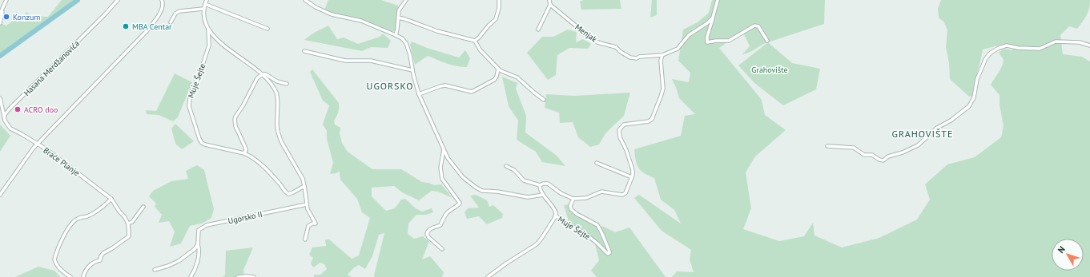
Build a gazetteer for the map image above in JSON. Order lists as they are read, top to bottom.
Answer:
{
  "streets": {
    "street": [
      "Menjak",
      "Hasana Merdžanovića",
      "Muje Šejte",
      "Braće Planje",
      "Ugorsko II"
    ]
  },
  "crossings": [
    ["Muje Šejte", "Ugorsko II"]
  ],
  "districts": ["UGORSKO", "GRAHOVIŠTE"],
  "parks": ["Grahovište"],
  "places": ["Konzum", "MBA Centar", "ACRO doo"],
  "north": "top left"
}
